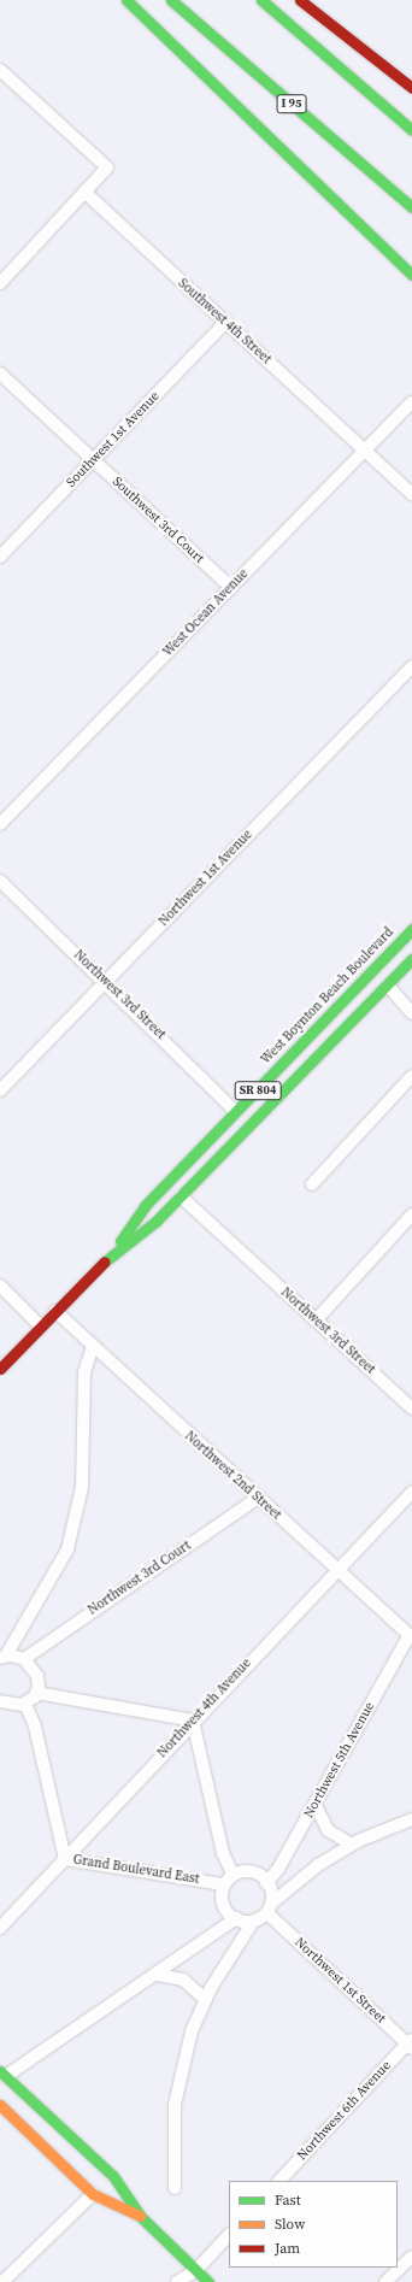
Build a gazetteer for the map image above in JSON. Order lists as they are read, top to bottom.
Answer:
{
  "streets": {
    "main road": ["I 95", "West Boynton Beach Boulevard", "SR 804"],
    "street": [
      "Southwest 4th Street",
      "Southwest 1st Avenue",
      "Southwest 3rd Court",
      "West Ocean Avenue",
      "Northwest 1st Avenue",
      "Northwest 3rd Street",
      "Northwest 2nd Street",
      "Northwest 3rd Court",
      "Northwest 4th Avenue",
      "Northwest 5th Avenue",
      "Grand Boulevard East",
      "Northwest 1st Street",
      "Northwest 6th Avenue"
    ]
  },
  "crossings": [
    ["Southwest 4th Street", "Southwest 1st Avenue"],
    ["Southwest 4th Street", "West Ocean Avenue"],
    ["Southwest 1st Avenue", "Southwest 3rd Court"],
    ["Southwest 3rd Court", "West Ocean Avenue"],
    ["Northwest 1st Avenue", "Northwest 3rd Street"],
    ["Northwest 3rd Street", "West Boynton Beach Boulevard"],
    ["West Boynton Beach Boulevard", "Northwest 2nd Street"],
    ["Northwest 2nd Street", "Northwest 3rd Court"],
    ["Northwest 2nd Street", "Northwest 4th Avenue"],
    ["Northwest 2nd Street", "Northwest 5th Avenue"],
    ["Northwest 4th Avenue", "Grand Boulevard East"],
    ["Northwest 5th Avenue", "Grand Boulevard East"],
    ["Northwest 5th Avenue", "Northwest 1st Street"],
    ["Grand Boulevard East", "Northwest 1st Street"],
    ["Northwest 1st Street", "Northwest 6th Avenue"]
  ],
  "legend": ["Fast", "Slow", "Jam"]
}
